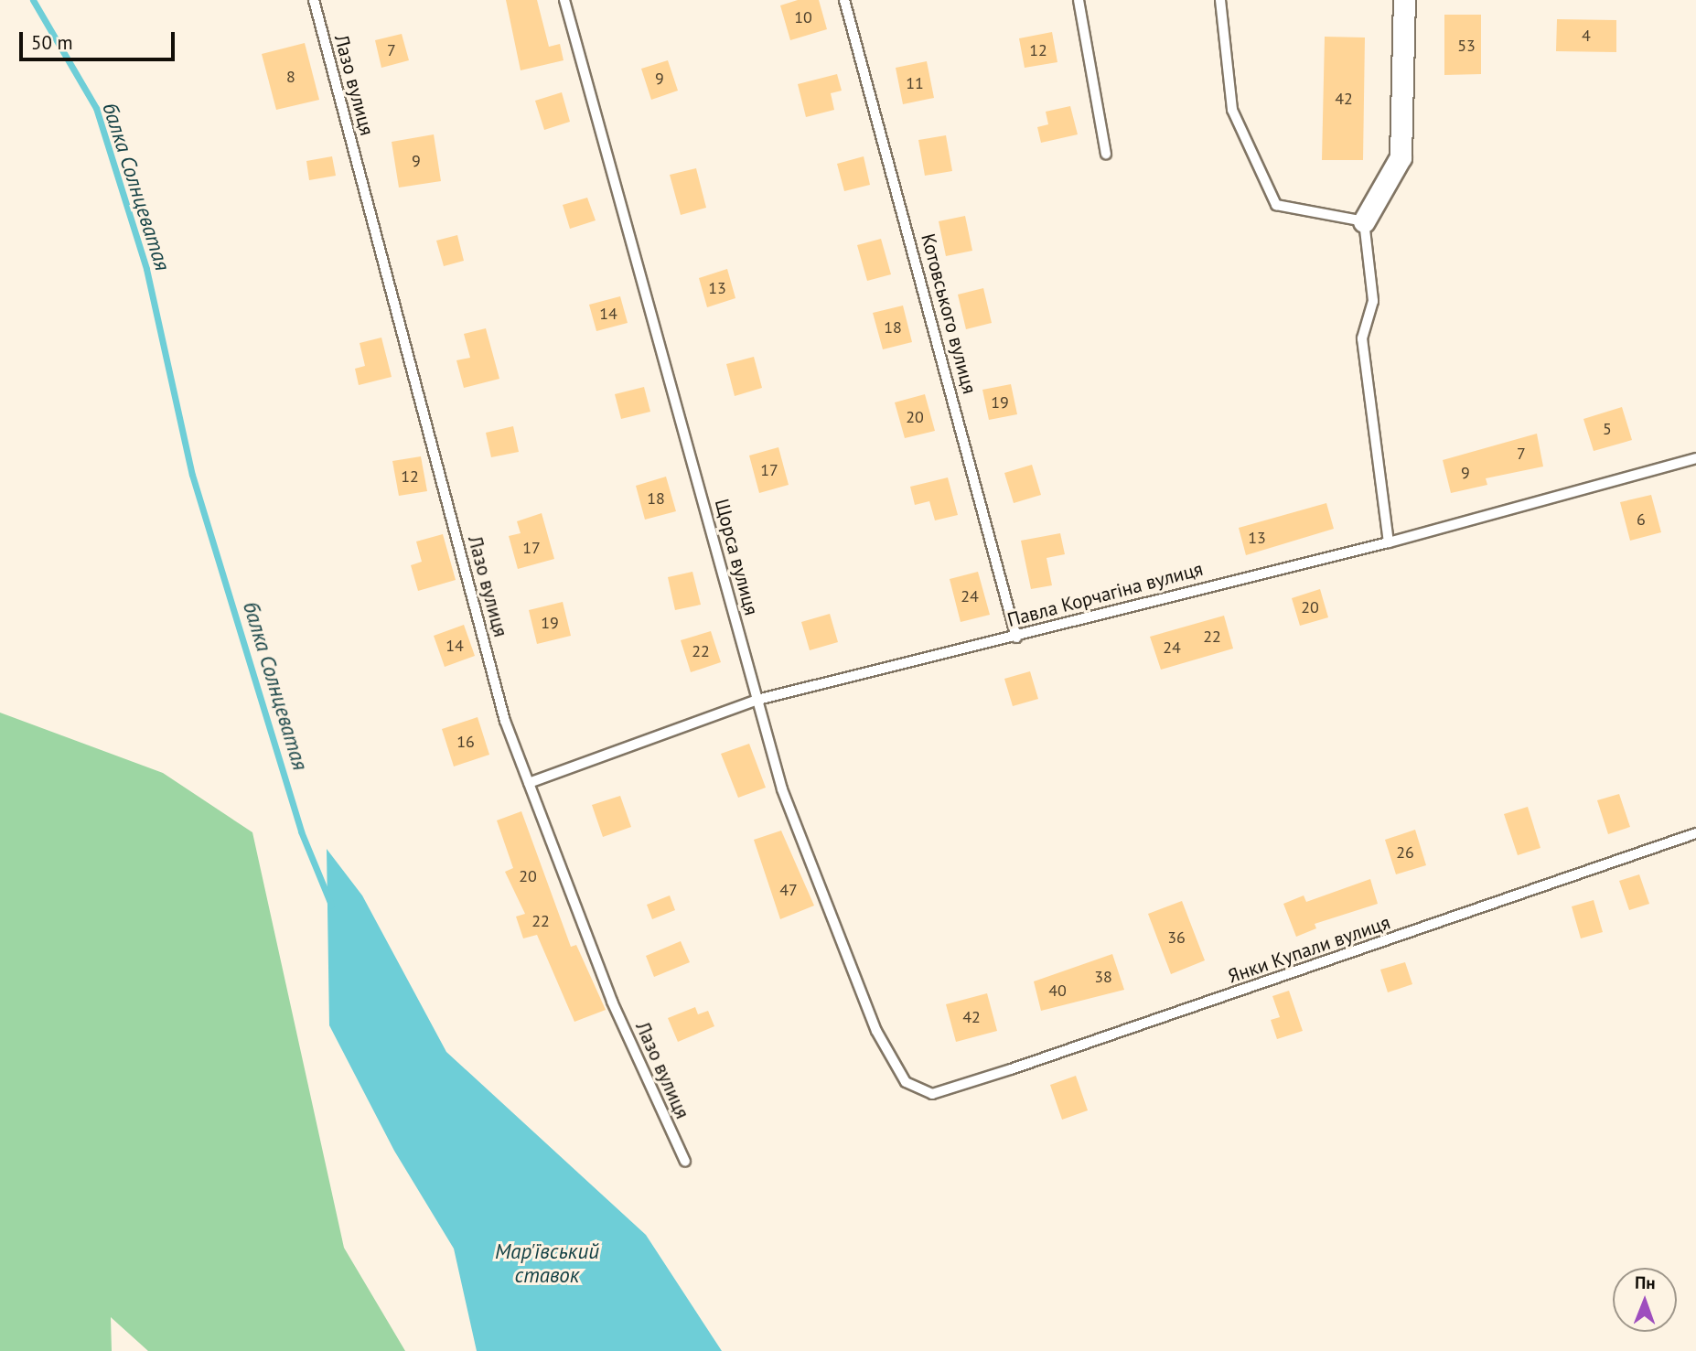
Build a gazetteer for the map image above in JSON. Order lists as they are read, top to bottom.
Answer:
{
  "streets": {
    "lane": [
      "Лазо вулиця",
      "Котовського вулиця",
      "Щорса вулиця",
      "Павла Корчагіна вулиця",
      "Янки Купали вулиця"
    ]
  },
  "crossings": [
    ["Лазо вулиця", "Павла Корчагіна вулиця"],
    ["Котовського вулиця", "Павла Корчагіна вулиця"],
    ["Щорса вулиця", "Павла Корчагіна вулиця"],
    ["Щорса вулиця", "Янки Купали вулиця"]
  ],
  "water": ["балка Солнцеватая", "Мар'ївський ставок"],
  "house_numbers": [
    "10",
    "4",
    "53",
    "7",
    "12",
    "8",
    "9",
    "11",
    "42",
    "9",
    "13",
    "14",
    "18",
    "19",
    "20",
    "5",
    "7",
    "17",
    "9",
    "12",
    "18",
    "6",
    "13",
    "17",
    "24",
    "20",
    "19",
    "22",
    "14",
    "24",
    "22",
    "16",
    "26",
    "20",
    "47",
    "22",
    "36",
    "38",
    "40",
    "42"
  ],
  "scale_bar": "50 m",
  "north": "top"
}
